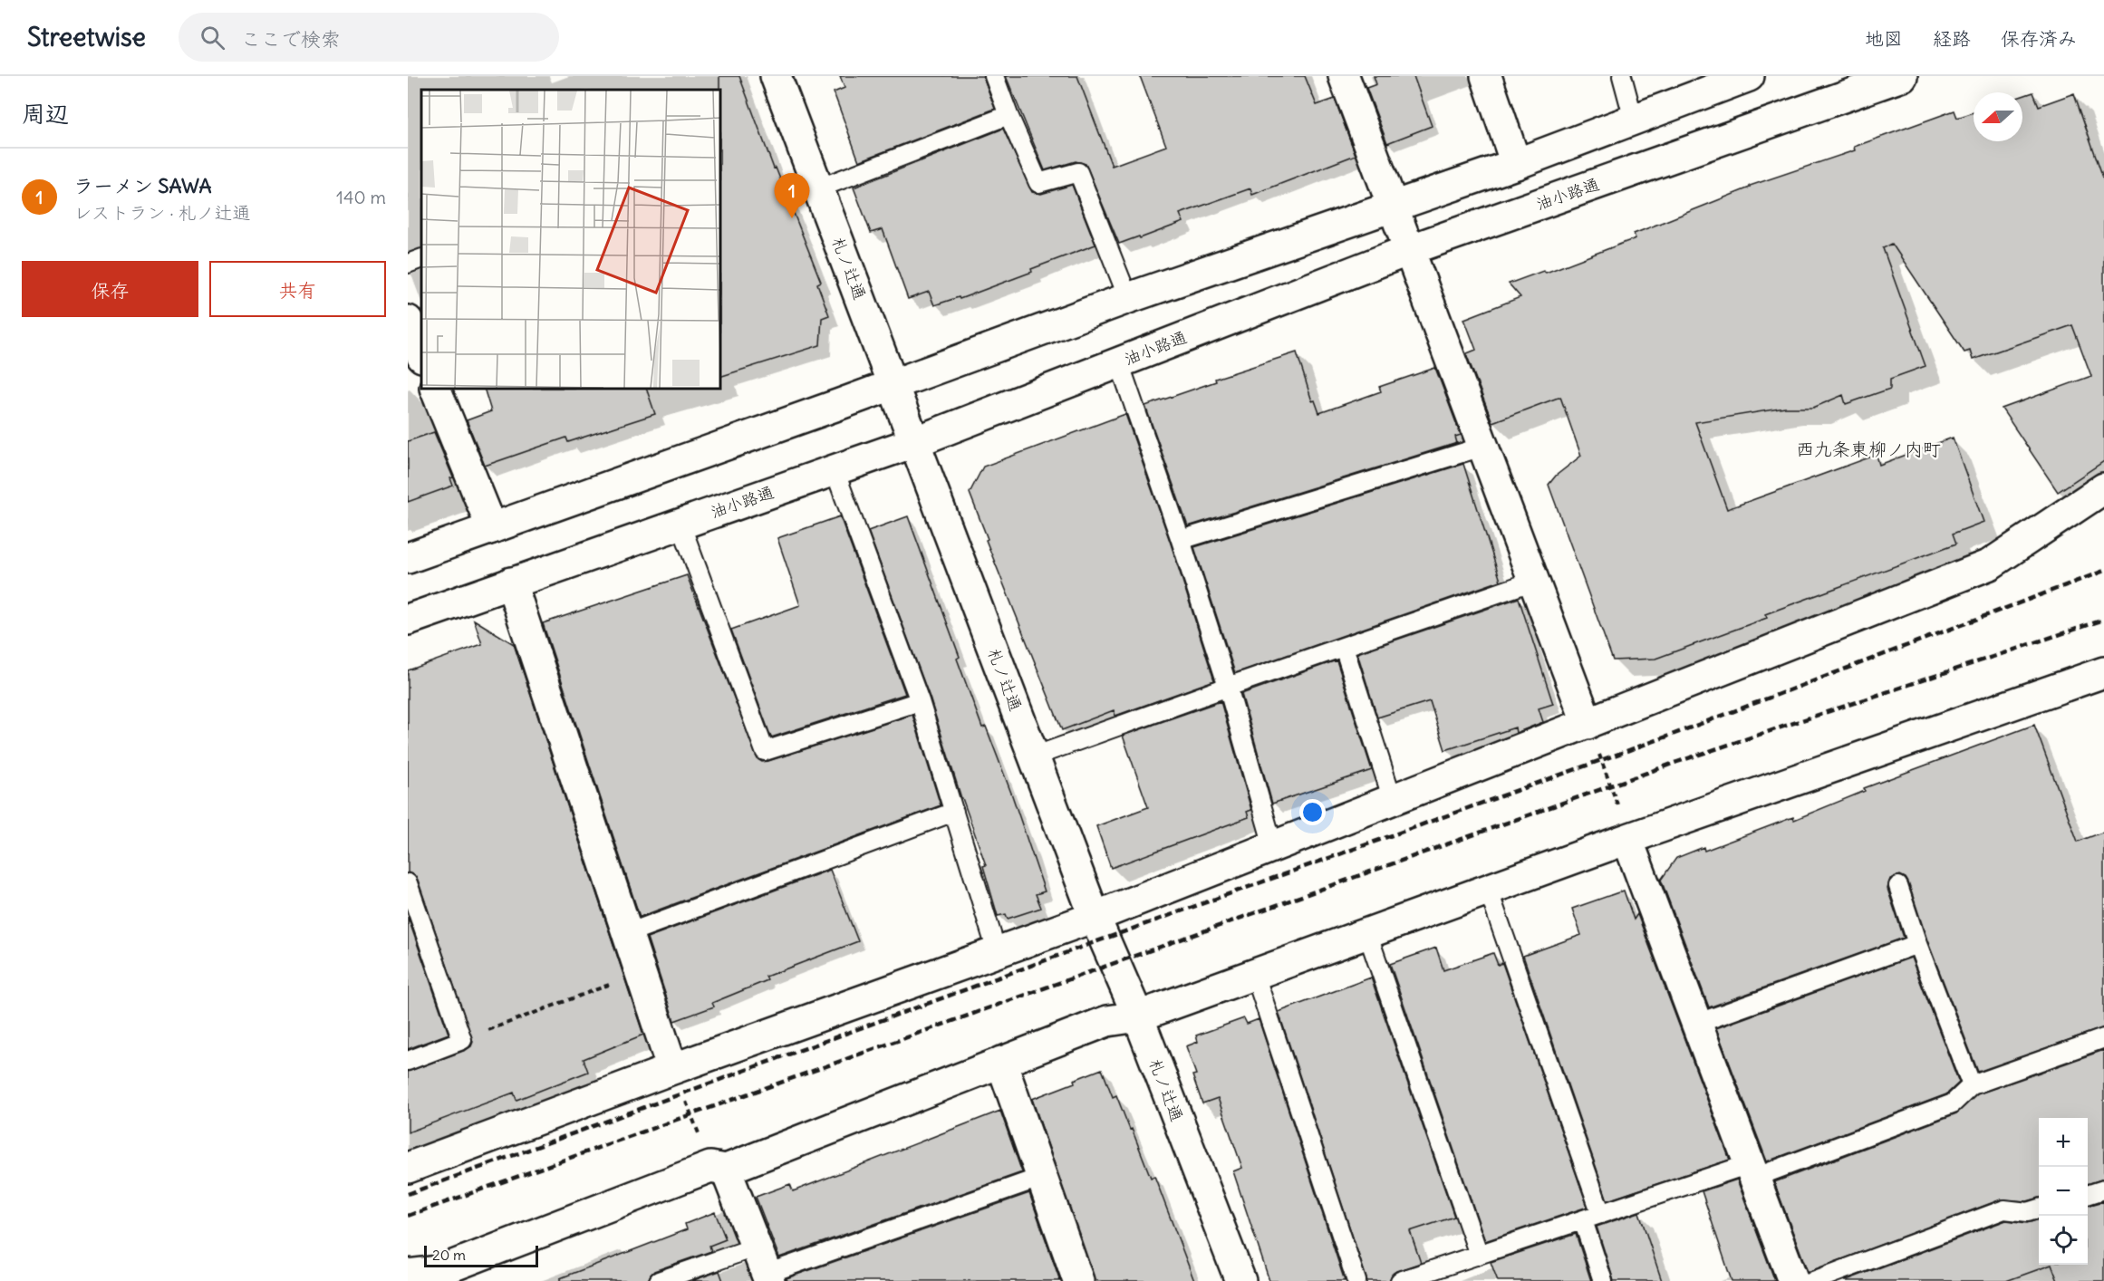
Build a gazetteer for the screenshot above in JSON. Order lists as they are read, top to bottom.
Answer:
{
  "streets": {
    "street": ["油小路通", "札ノ辻通"]
  },
  "crossings": [
    ["油小路通", "札ノ辻通"]
  ],
  "districts": ["西九条東柳ノ内町"],
  "scale_bar": "20 m",
  "north": "left",
  "page": {
    "header": "Streetwise",
    "search": "ここで検索",
    "nav": ["地図", "経路", "保存済み"],
    "heading": "周辺",
    "list": [
      {
        "mark": "1",
        "name": "ラーメン SAWA",
        "note": "レストラン · 札ノ辻通",
        "value": "140 m"
      }
    ],
    "pins": "1",
    "buttons": ["保存", "共有"],
    "map_buttons": ["+", "−"],
    "scale": "20 m"
  }
}
